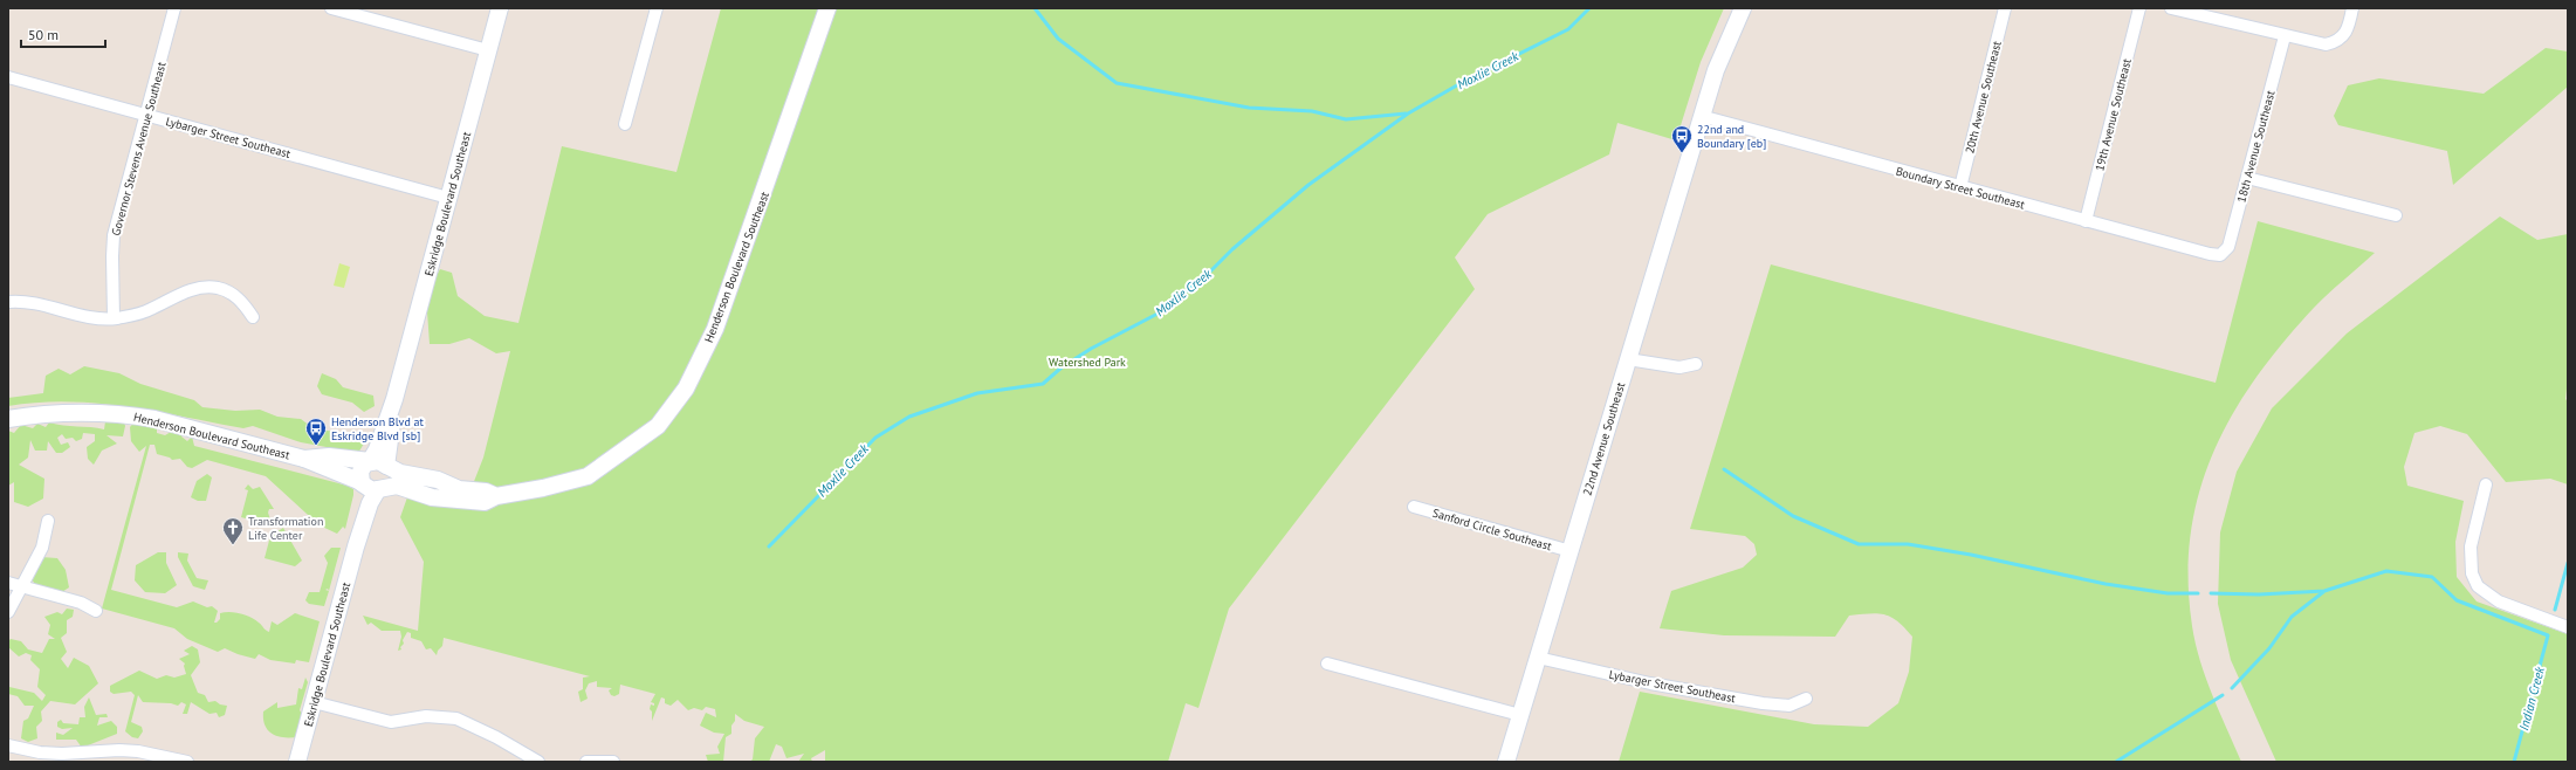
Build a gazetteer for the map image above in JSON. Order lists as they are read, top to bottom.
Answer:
{
  "streets": {
    "street": [
      "20th Avenue Southeast",
      "19th Avenue Southeast",
      "Lybarger Street Southeast",
      "18th Avenue Southeast",
      "Governor Stevens Avenue Southeast",
      "Boundary Street Southeast",
      "Eskridge Boulevard Southeast",
      "Henderson Boulevard Southeast",
      "22nd Avenue Southeast",
      "Sanford Circle Southeast"
    ]
  },
  "crossings": [
    ["20th Avenue Southeast", "Boundary Street Southeast"],
    ["19th Avenue Southeast", "Boundary Street Southeast"],
    ["Lybarger Street Southeast", "Governor Stevens Avenue Southeast"],
    ["Lybarger Street Southeast", "Eskridge Boulevard Southeast"],
    ["Lybarger Street Southeast", "22nd Avenue Southeast"],
    ["18th Avenue Southeast", "Boundary Street Southeast"],
    ["Boundary Street Southeast", "22nd Avenue Southeast"],
    ["Eskridge Boulevard Southeast", "Henderson Boulevard Southeast"],
    ["22nd Avenue Southeast", "Sanford Circle Southeast"]
  ],
  "water": ["Moxlie Creek", "Indian Creek"],
  "parks": ["Watershed Park"],
  "places": {
    "bus stop": ["22nd and Boundary [eb]", "Henderson Blvd at Eskridge Blvd [sb]"],
    "church": ["Transformation Life Center"]
  },
  "scale_bar": "50 m"
}
